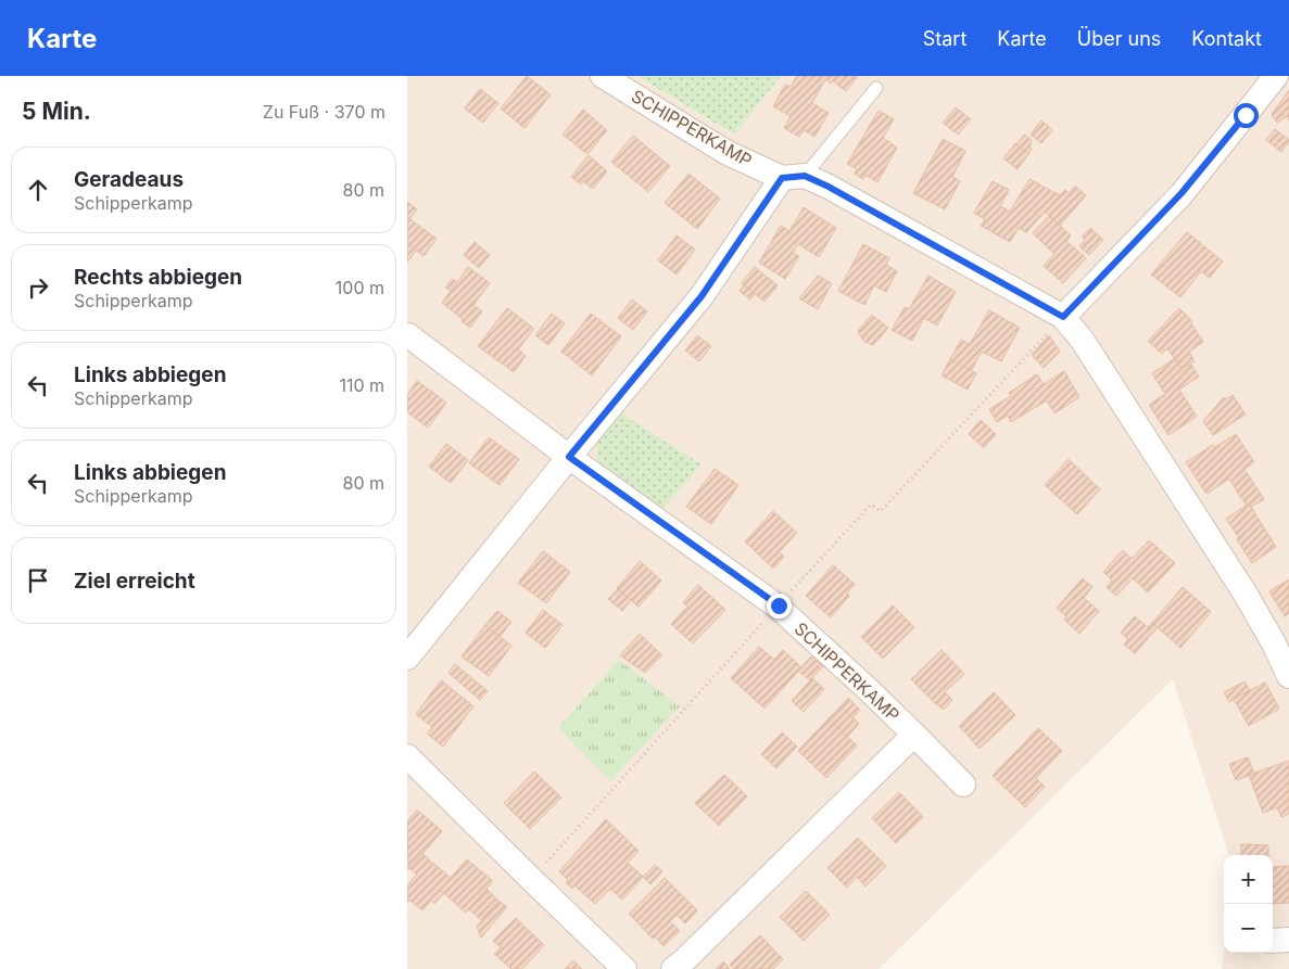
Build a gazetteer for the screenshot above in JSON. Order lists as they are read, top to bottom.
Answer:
{
  "streets": {
    "street": ["SCHIPPERKAMP"]
  },
  "page": {
    "header": "Karte",
    "nav": [
      "Start",
      "Karte",
      "Über uns",
      "Kontakt"
    ],
    "heading": ["5 Min.", "Zu Fuß · 370 m"],
    "list": [
      ["Geradeaus", "Schipperkamp", "80 m"],
      ["Rechts abbiegen", "Schipperkamp", "100 m"],
      ["Links abbiegen", "Schipperkamp", "110 m"],
      ["Links abbiegen", "Schipperkamp", "80 m"],
      "Ziel erreicht"
    ],
    "map_buttons": ["+", "−"]
  }
}
